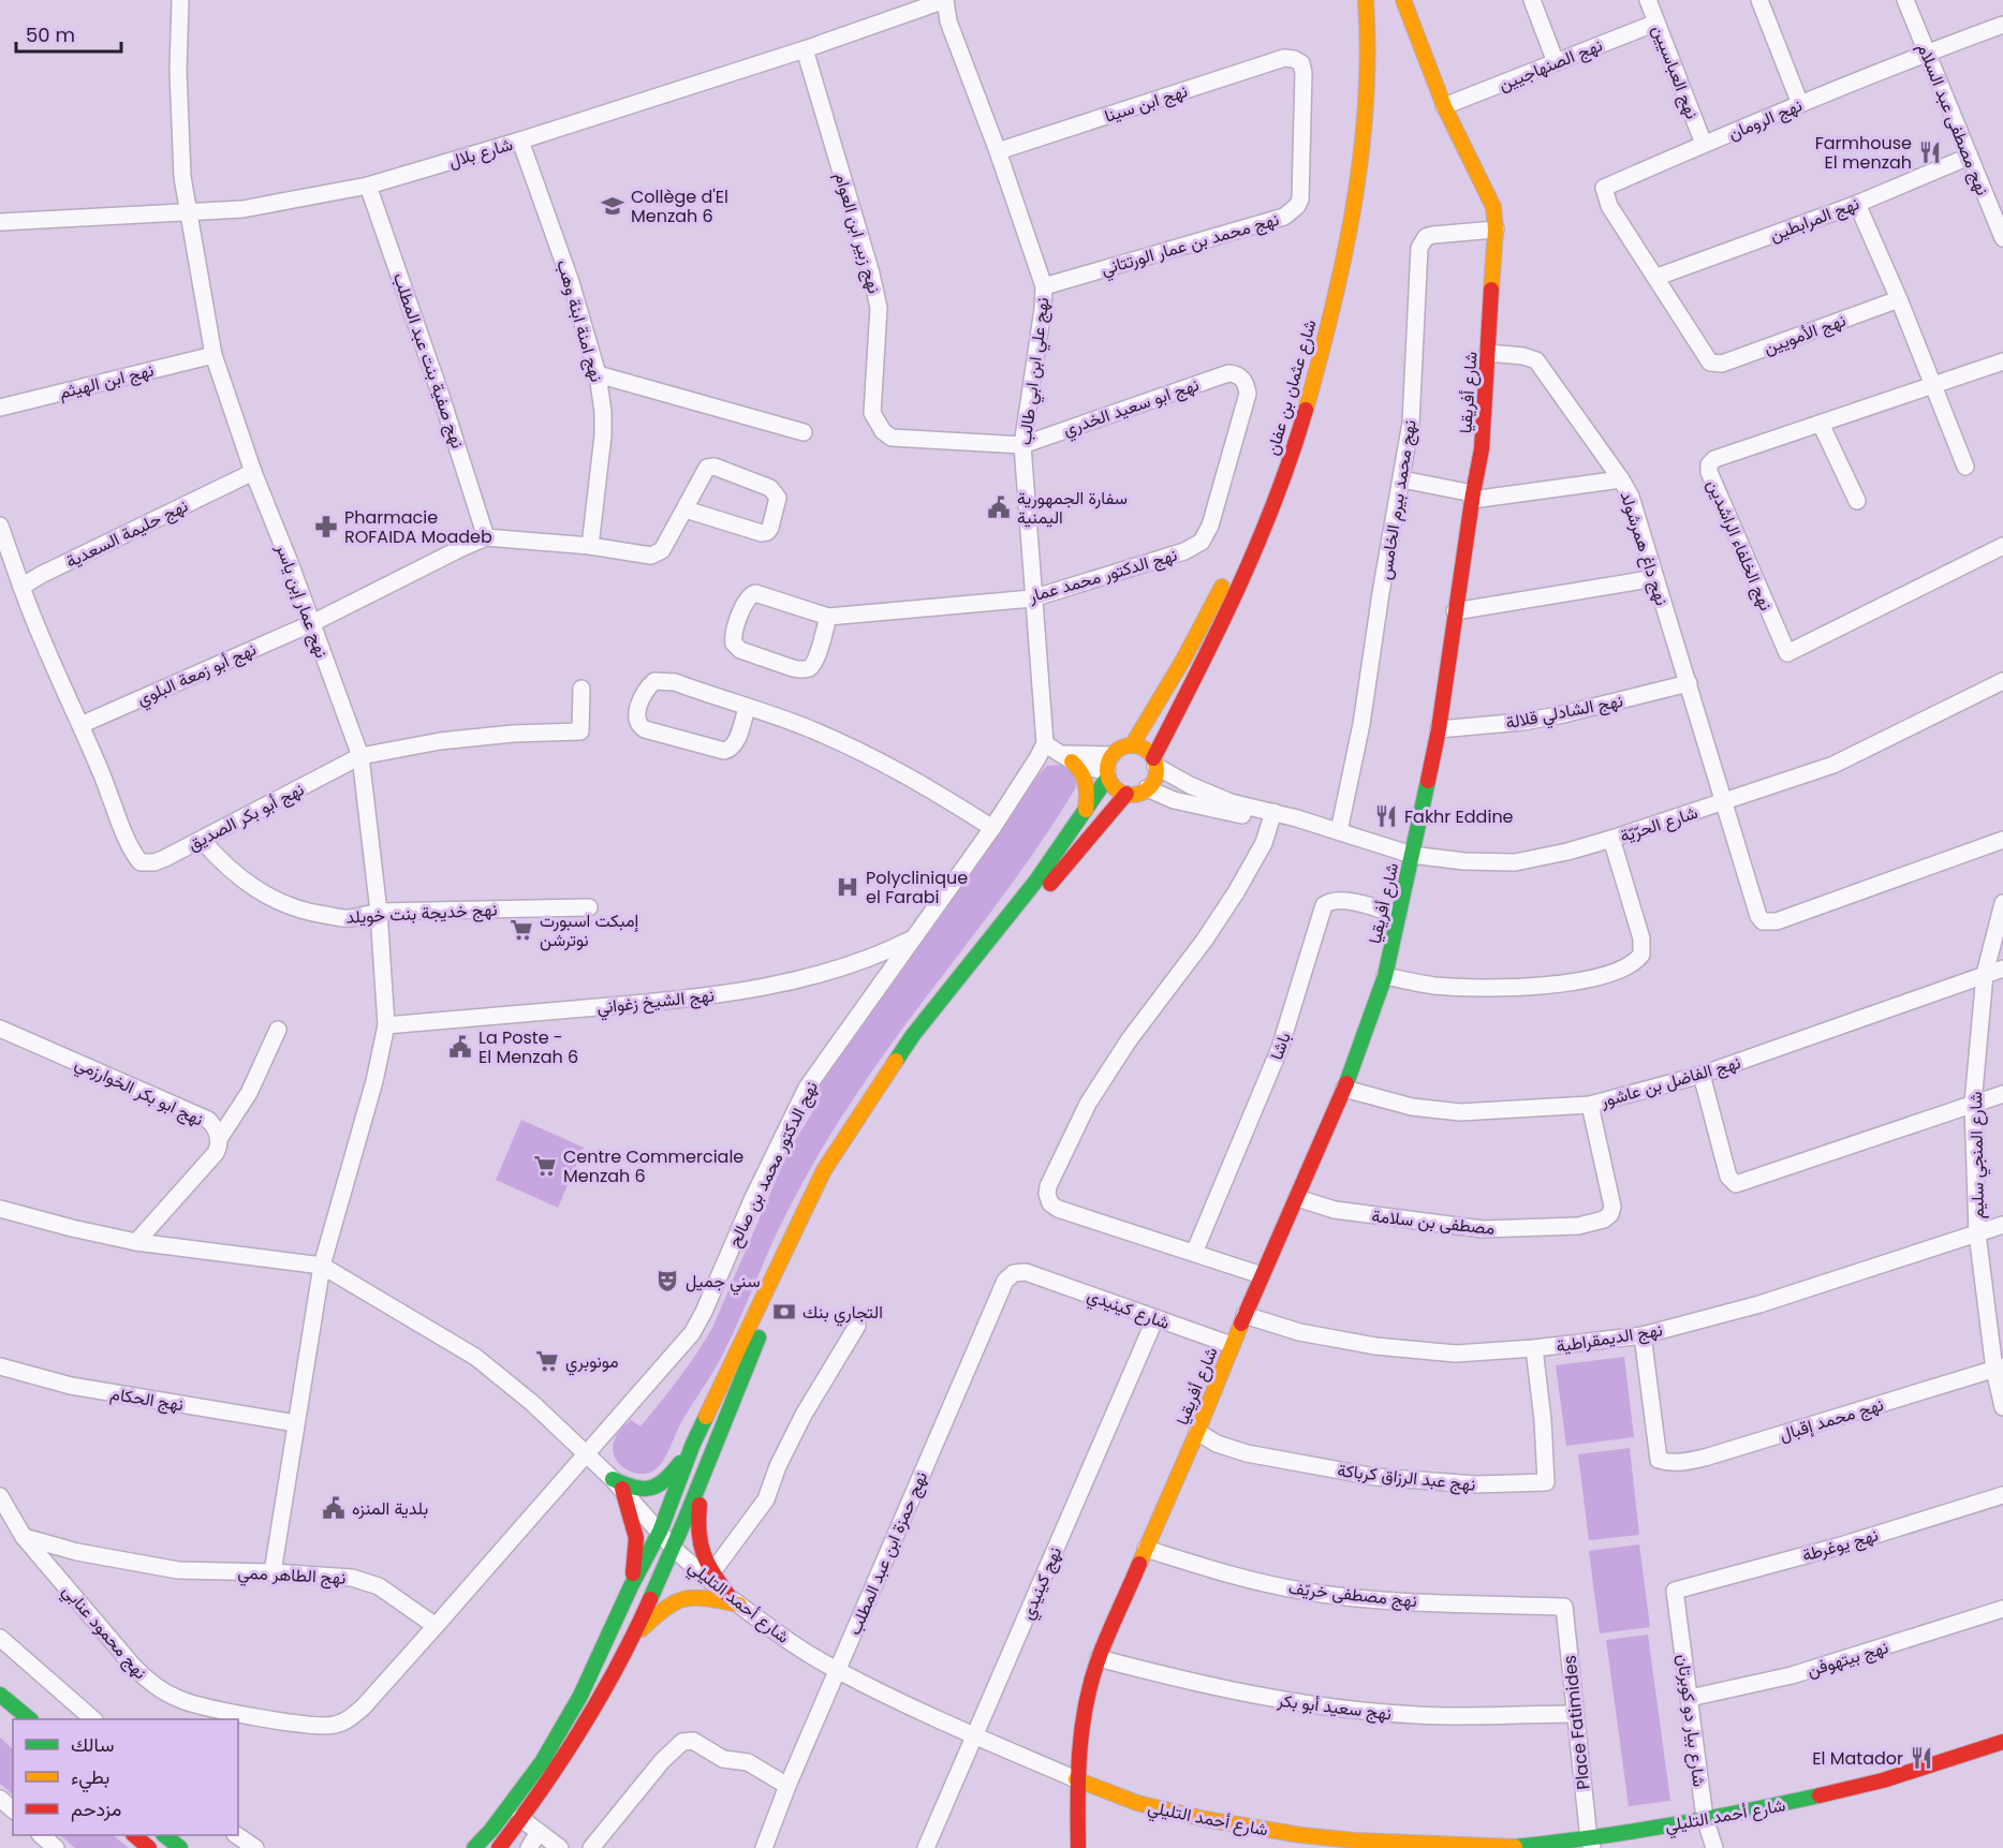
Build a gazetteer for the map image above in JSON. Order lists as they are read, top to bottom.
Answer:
{
  "streets": {
    "main road": ["شارع عثمان بن عفان", "شارع أفريقيا", "شارع أحمد التليلي"],
    "street": [
      "نهج الصنهاجيين",
      "نهج العباسيين",
      "نهج ابن سينا",
      "نهج الرومان",
      "نهج مصطفى عبد السلام",
      "شارع بلال",
      "نهج المرابطين",
      "نهج زبير ابن العوام",
      "نهج محمد بن عمار الورتتاني",
      "نهج امنة ابنة وهب",
      "نهج الأمويين",
      "نهج صفية بنت عبد المطلب",
      "نهج علي ابن ابي طالب",
      "نهج ابن الهيثم",
      "نهج ابو سعيد الخدري",
      "نهج محمد بيرم الخامس",
      "نهج حليمة السعدية",
      "نهج الخلفاء الراشدين",
      "نهج داغ همرشولد",
      "نهج الدكتور محمد عمار",
      "نهج عمار إبن ياسر",
      "نهج أبو زمعة البلوي",
      "نهج الشادلي قلالة",
      "نهج أبو بكر الصديق",
      "شارع الحرّيّة",
      "نهج خديجة بنت خويلد",
      "نهج الشيخ زغواني",
      "باشا",
      "نهج الفاضل بن عاشور",
      "نهج ابو بكر الخوارزمي",
      "شارع المنجي سليم",
      "نهج الدكتور محمد بن صالح",
      "مصطفى بن سلامة",
      "شارع كينيدي",
      "نهج الديمقراطية",
      "نهج الحكام",
      "نهج محمد إقبال",
      "نهج عبد الرزاق كرباكة",
      "نهج يوغرطة",
      "نهج حمزة ابن عبد المطلب",
      "نهج الطاهر ممي",
      "نهج كينيدي",
      "نهج مصطفى خريّف",
      "نهج محمود عنابي",
      "نهج بيتهوفن",
      "نهج سعيد أبو بكر",
      "شارع بيار دو كوبرتان",
      "Place Fatimides"
    ]
  },
  "crossings": [
    ["نهج الصنهاجيين", "نهج العباسيين"],
    ["نهج الصنهاجيين", "شارع أفريقيا"],
    ["نهج العباسيين", "نهج الرومان"],
    ["نهج ابن سينا", "نهج محمد بن عمار الورتتاني"],
    ["نهج ابن سينا", "نهج علي ابن ابي طالب"],
    ["نهج الرومان", "نهج مصطفى عبد السلام"],
    ["نهج الرومان", "نهج المرابطين"],
    ["نهج الرومان", "نهج الأمويين"],
    ["نهج مصطفى عبد السلام", "نهج المرابطين"],
    ["شارع بلال", "نهج زبير ابن العوام"],
    ["شارع بلال", "نهج امنة ابنة وهب"],
    ["شارع بلال", "نهج صفية بنت عبد المطلب"],
    ["شارع بلال", "نهج علي ابن ابي طالب"],
    ["شارع بلال", "نهج عمار إبن ياسر"],
    ["نهج المرابطين", "نهج الأمويين"],
    ["نهج زبير ابن العوام", "نهج علي ابن ابي طالب"],
    ["نهج زبير ابن العوام", "نهج ابو سعيد الخدري"],
    ["نهج محمد بن عمار الورتتاني", "نهج علي ابن ابي طالب"],
    ["نهج علي ابن ابي طالب", "نهج ابو سعيد الخدري"],
    ["نهج علي ابن ابي طالب", "نهج الدكتور محمد عمار"],
    ["نهج علي ابن ابي طالب", "نهج الدكتور محمد بن صالح"],
    ["نهج ابن الهيثم", "نهج عمار إبن ياسر"],
    ["شارع عثمان بن عفان", "شارع الحرّيّة"],
    ["شارع أفريقيا", "نهج محمد بيرم الخامس"],
    ["شارع أفريقيا", "نهج داغ همرشولد"],
    ["شارع أفريقيا", "نهج الشادلي قلالة"],
    ["شارع أفريقيا", "شارع الحرّيّة"],
    ["شارع أفريقيا", "باشا"],
    ["شارع أفريقيا", "نهج الفاضل بن عاشور"],
    ["شارع أفريقيا", "مصطفى بن سلامة"],
    ["شارع أفريقيا", "شارع كينيدي"],
    ["شارع أفريقيا", "نهج الديمقراطية"],
    ["شارع أفريقيا", "نهج عبد الرزاق كرباكة"],
    ["شارع أفريقيا", "نهج مصطفى خريّف"],
    ["شارع أفريقيا", "شارع أحمد التليلي"],
    ["شارع أفريقيا", "نهج سعيد أبو بكر"],
    ["نهج ابو سعيد الخدري", "نهج الدكتور محمد عمار"],
    ["نهج محمد بيرم الخامس", "شارع الحرّيّة"],
    ["نهج حليمة السعدية", "نهج عمار إبن ياسر"],
    ["نهج حليمة السعدية", "نهج أبو بكر الصديق"],
    ["نهج داغ همرشولد", "نهج الشادلي قلالة"],
    ["نهج داغ همرشولد", "شارع الحرّيّة"],
    ["نهج عمار إبن ياسر", "نهج أبو زمعة البلوي"],
    ["نهج عمار إبن ياسر", "نهج أبو بكر الصديق"],
    ["نهج عمار إبن ياسر", "نهج خديجة بنت خويلد"],
    ["نهج عمار إبن ياسر", "نهج الشيخ زغواني"],
    ["نهج عمار إبن ياسر", "نهج الحكام"],
    ["نهج عمار إبن ياسر", "نهج الطاهر ممي"],
    ["نهج عمار إبن ياسر", "شارع أحمد التليلي"],
    ["نهج أبو زمعة البلوي", "نهج أبو بكر الصديق"],
    ["نهج أبو بكر الصديق", "نهج خديجة بنت خويلد"],
    ["نهج الشيخ زغواني", "نهج الدكتور محمد بن صالح"],
    ["نهج الفاضل بن عاشور", "شارع المنجي سليم"],
    ["نهج الفاضل بن عاشور", "مصطفى بن سلامة"],
    ["شارع المنجي سليم", "نهج الديمقراطية"],
    ["شارع المنجي سليم", "نهج محمد إقبال"],
    ["نهج الدكتور محمد بن صالح", "شارع أحمد التليلي"],
    ["شارع كينيدي", "نهج حمزة ابن عبد المطلب"],
    ["شارع كينيدي", "نهج كينيدي"],
    ["نهج الديمقراطية", "نهج محمد إقبال"],
    ["نهج الديمقراطية", "نهج عبد الرزاق كرباكة"],
    ["نهج يوغرطة", "شارع بيار دو كوبرتان"],
    ["نهج حمزة ابن عبد المطلب", "شارع أحمد التليلي"],
    ["نهج الطاهر ممي", "نهج محمود عنابي"],
    ["نهج كينيدي", "شارع أحمد التليلي"],
    ["نهج مصطفى خريّف", "Place Fatimides"],
    ["شارع أحمد التليلي", "شارع بيار دو كوبرتان"],
    ["شارع أحمد التليلي", "Place Fatimides"],
    ["نهج بيتهوفن", "شارع بيار دو كوبرتان"],
    ["نهج سعيد أبو بكر", "Place Fatimides"]
  ],
  "places": {
    "restaurant": ["Farmhouse El menzah", "Fakhr Eddine", "El Matador"],
    "school or university": ["Collège d'El Menzah 6"],
    "public building": ["سفارة الجمهورية اليمنية", "La Poste - El Menzah 6", "بلدية المنزه"],
    "pharmacy": ["Pharmacie ROFAIDA Moadeb"],
    "hospital": ["Polyclinique el Farabi"],
    "supermarket": ["إمبكت اسبورت نوترشن", "Centre Commerciale Menzah 6", "مونوبري"],
    "theatre": ["سني جميل"],
    "bank": ["التجاري بنك"]
  },
  "legend": ["سالك", "بطيء", "مزدحم"],
  "scale_bar": "50 m"
}
